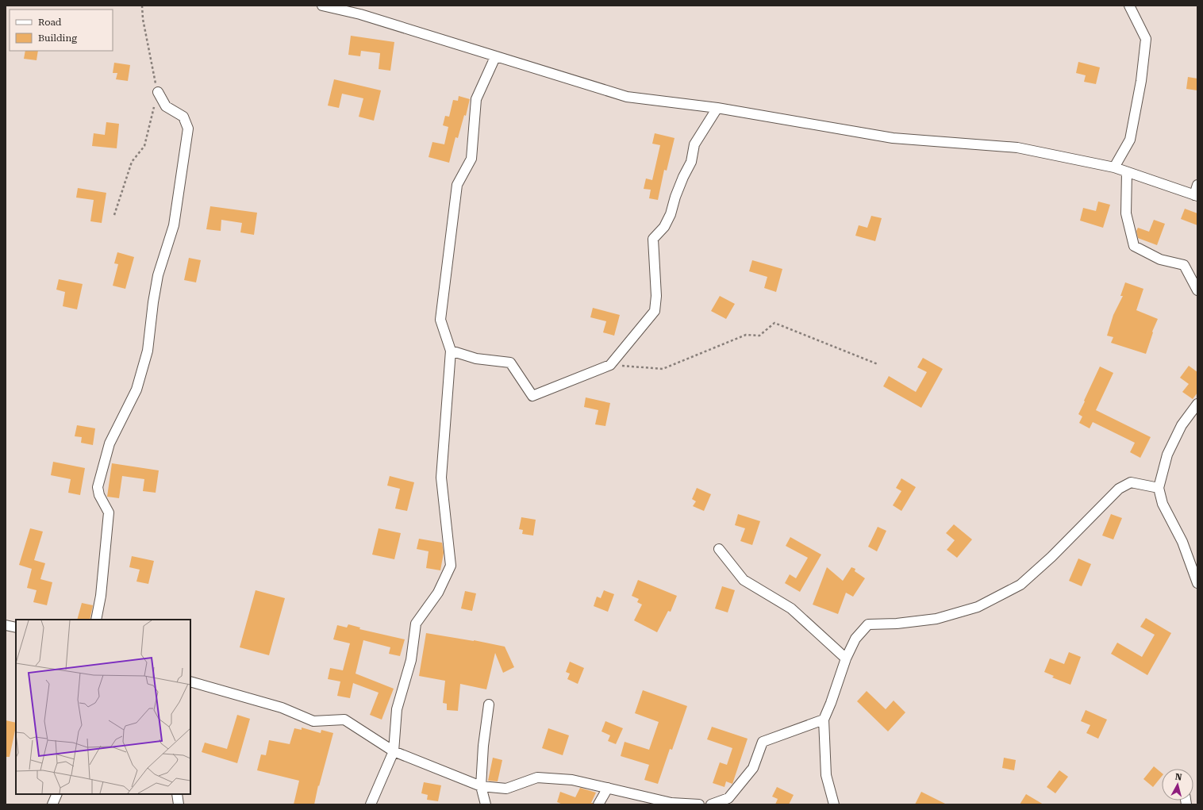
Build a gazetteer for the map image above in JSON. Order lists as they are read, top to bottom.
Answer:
{
  "legend": ["Road", "Building"],
  "north": "top"
}
